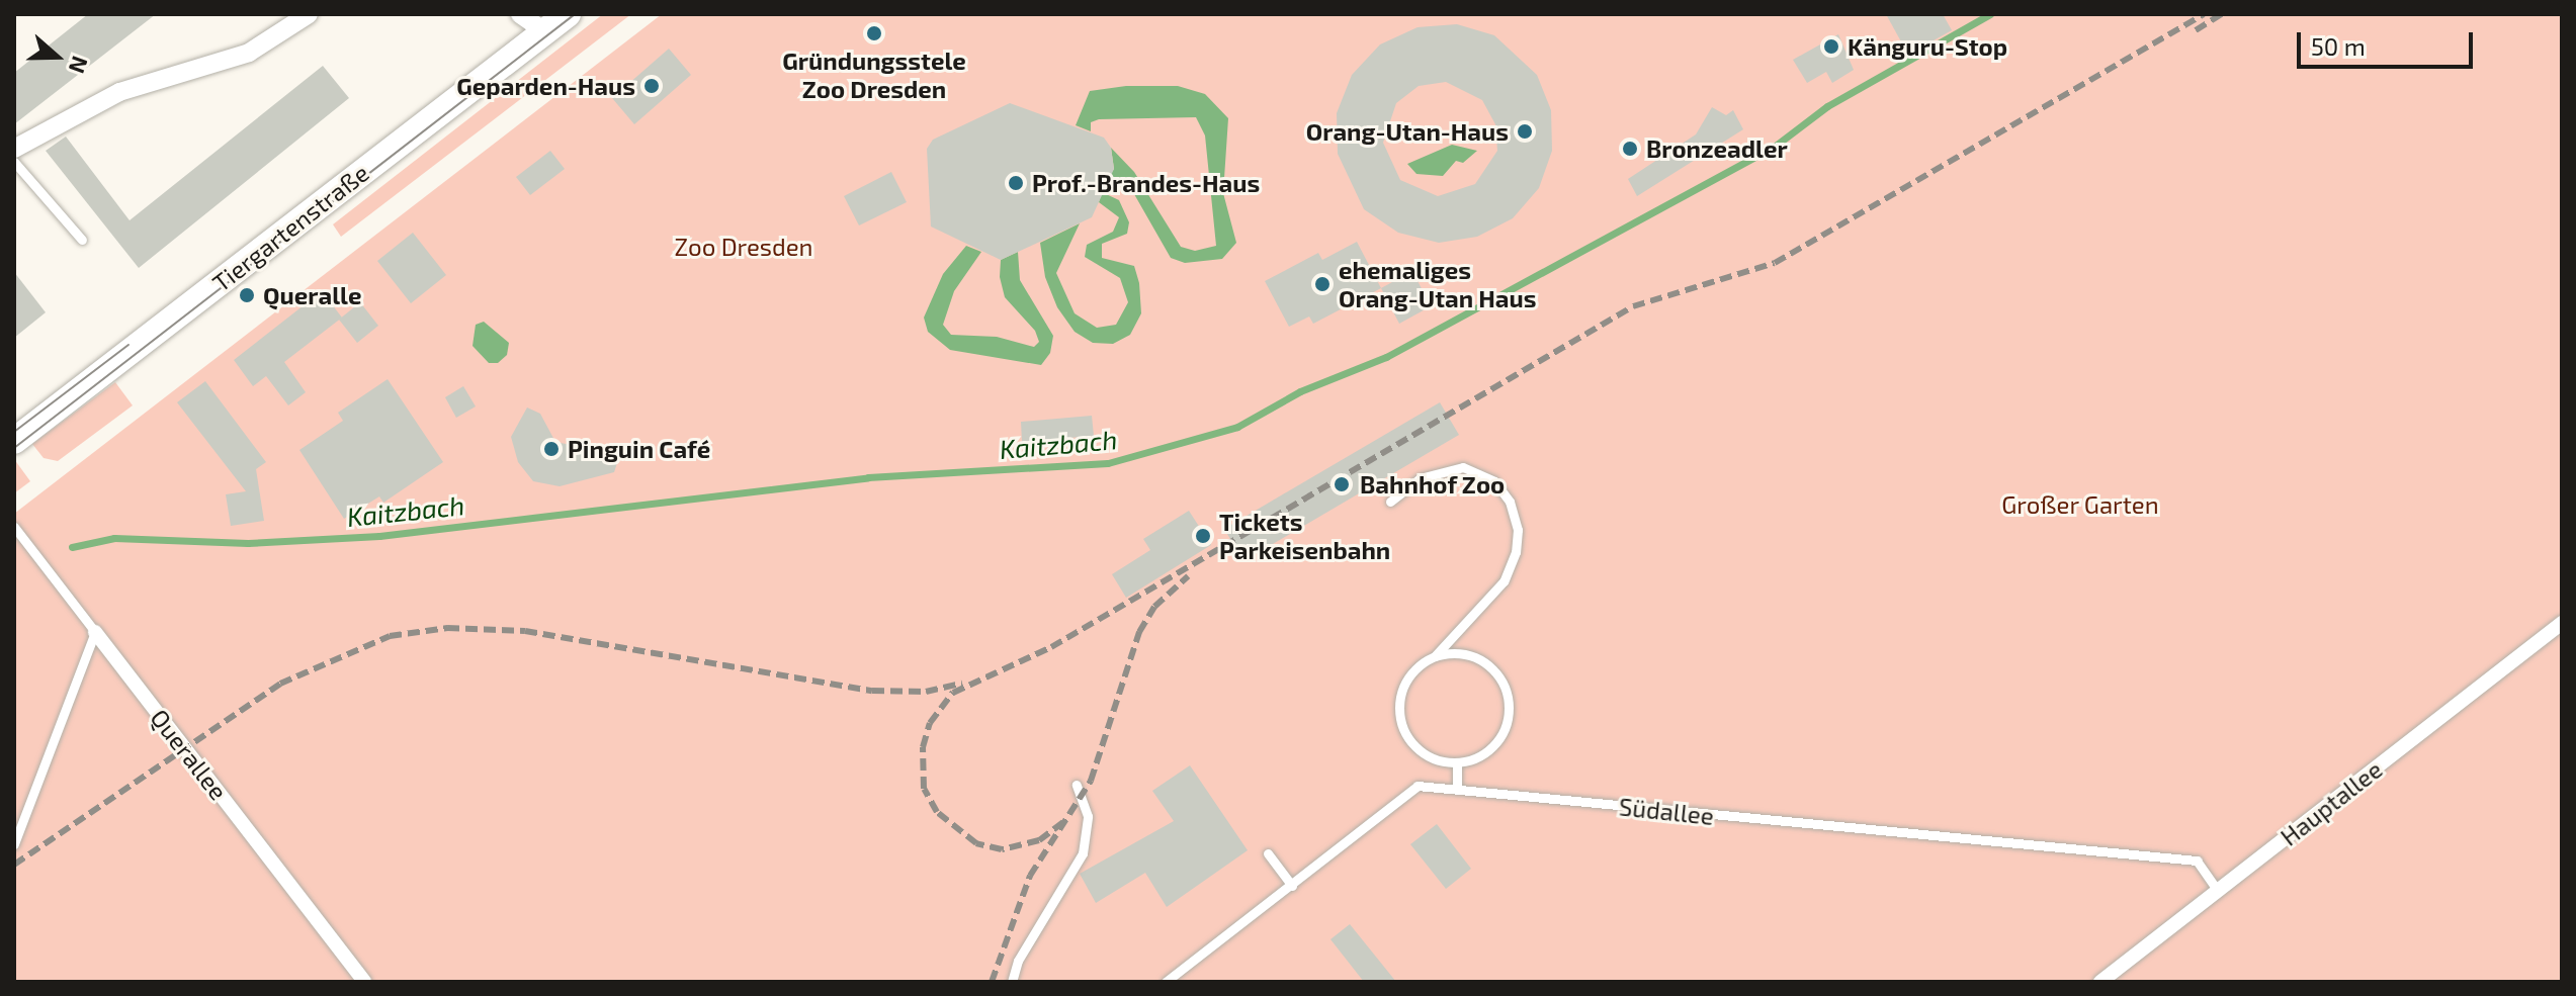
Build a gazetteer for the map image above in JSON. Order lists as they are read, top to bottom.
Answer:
{
  "streets": {
    "main road": ["Tiergartenstraße"],
    "street": ["Querallee", "Hauptallee"],
    "lane": ["Südallee"]
  },
  "crossings": [
    ["Hauptallee", "Südallee"]
  ],
  "water": ["Kaitzbach"],
  "parks": ["Zoo Dresden", "Großer Garten"],
  "places": [
    "Gründungsstele Zoo Dresden",
    "Känguru-Stop",
    "Geparden-Haus",
    "Orang-Utan-Haus",
    "Bronzeadler",
    "Prof.-Brandes-Haus",
    "ehemaliges Orang-Utan Haus",
    "Queralle",
    "Pinguin Café",
    "Bahnhof Zoo",
    "Tickets Parkeisenbahn"
  ],
  "scale_bar": "50 m",
  "north": "right"
}
